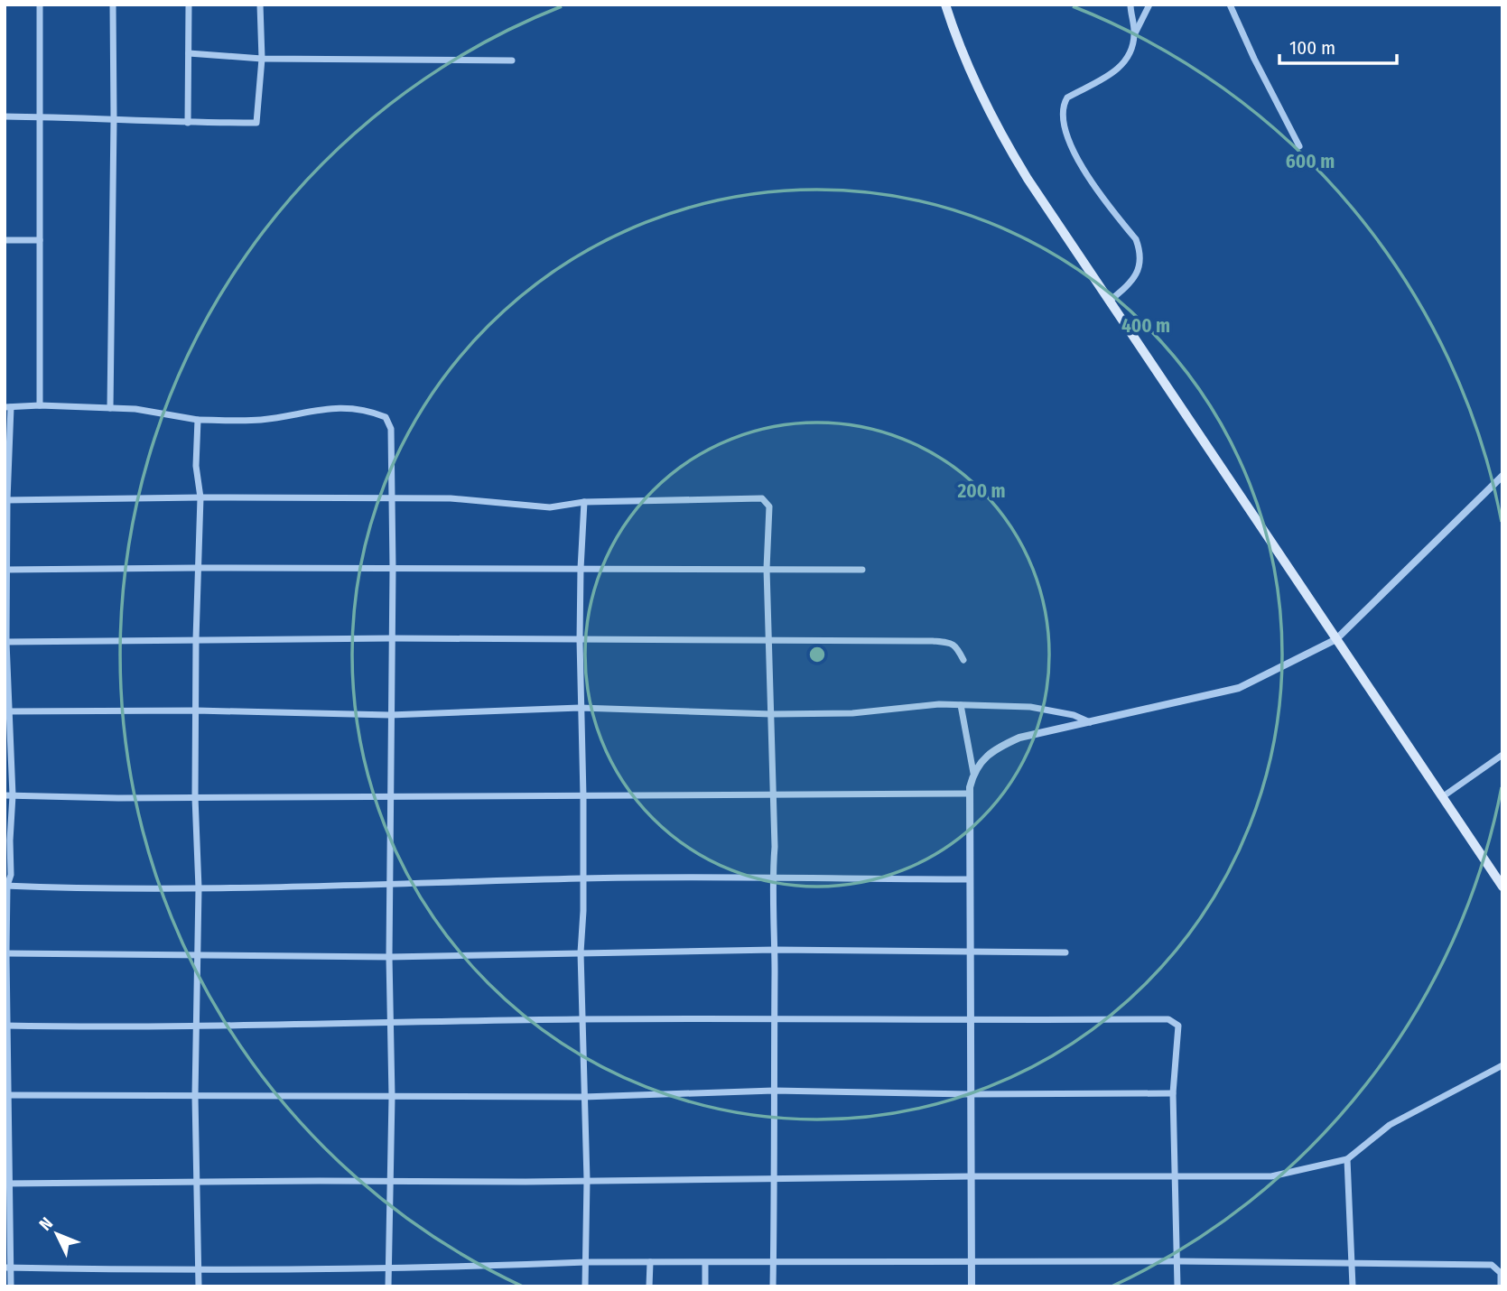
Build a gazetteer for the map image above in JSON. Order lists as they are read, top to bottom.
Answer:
{
  "scale_bar": "100 m",
  "north": "top left",
  "rings": ["600 m", "400 m", "200 m"]
}
